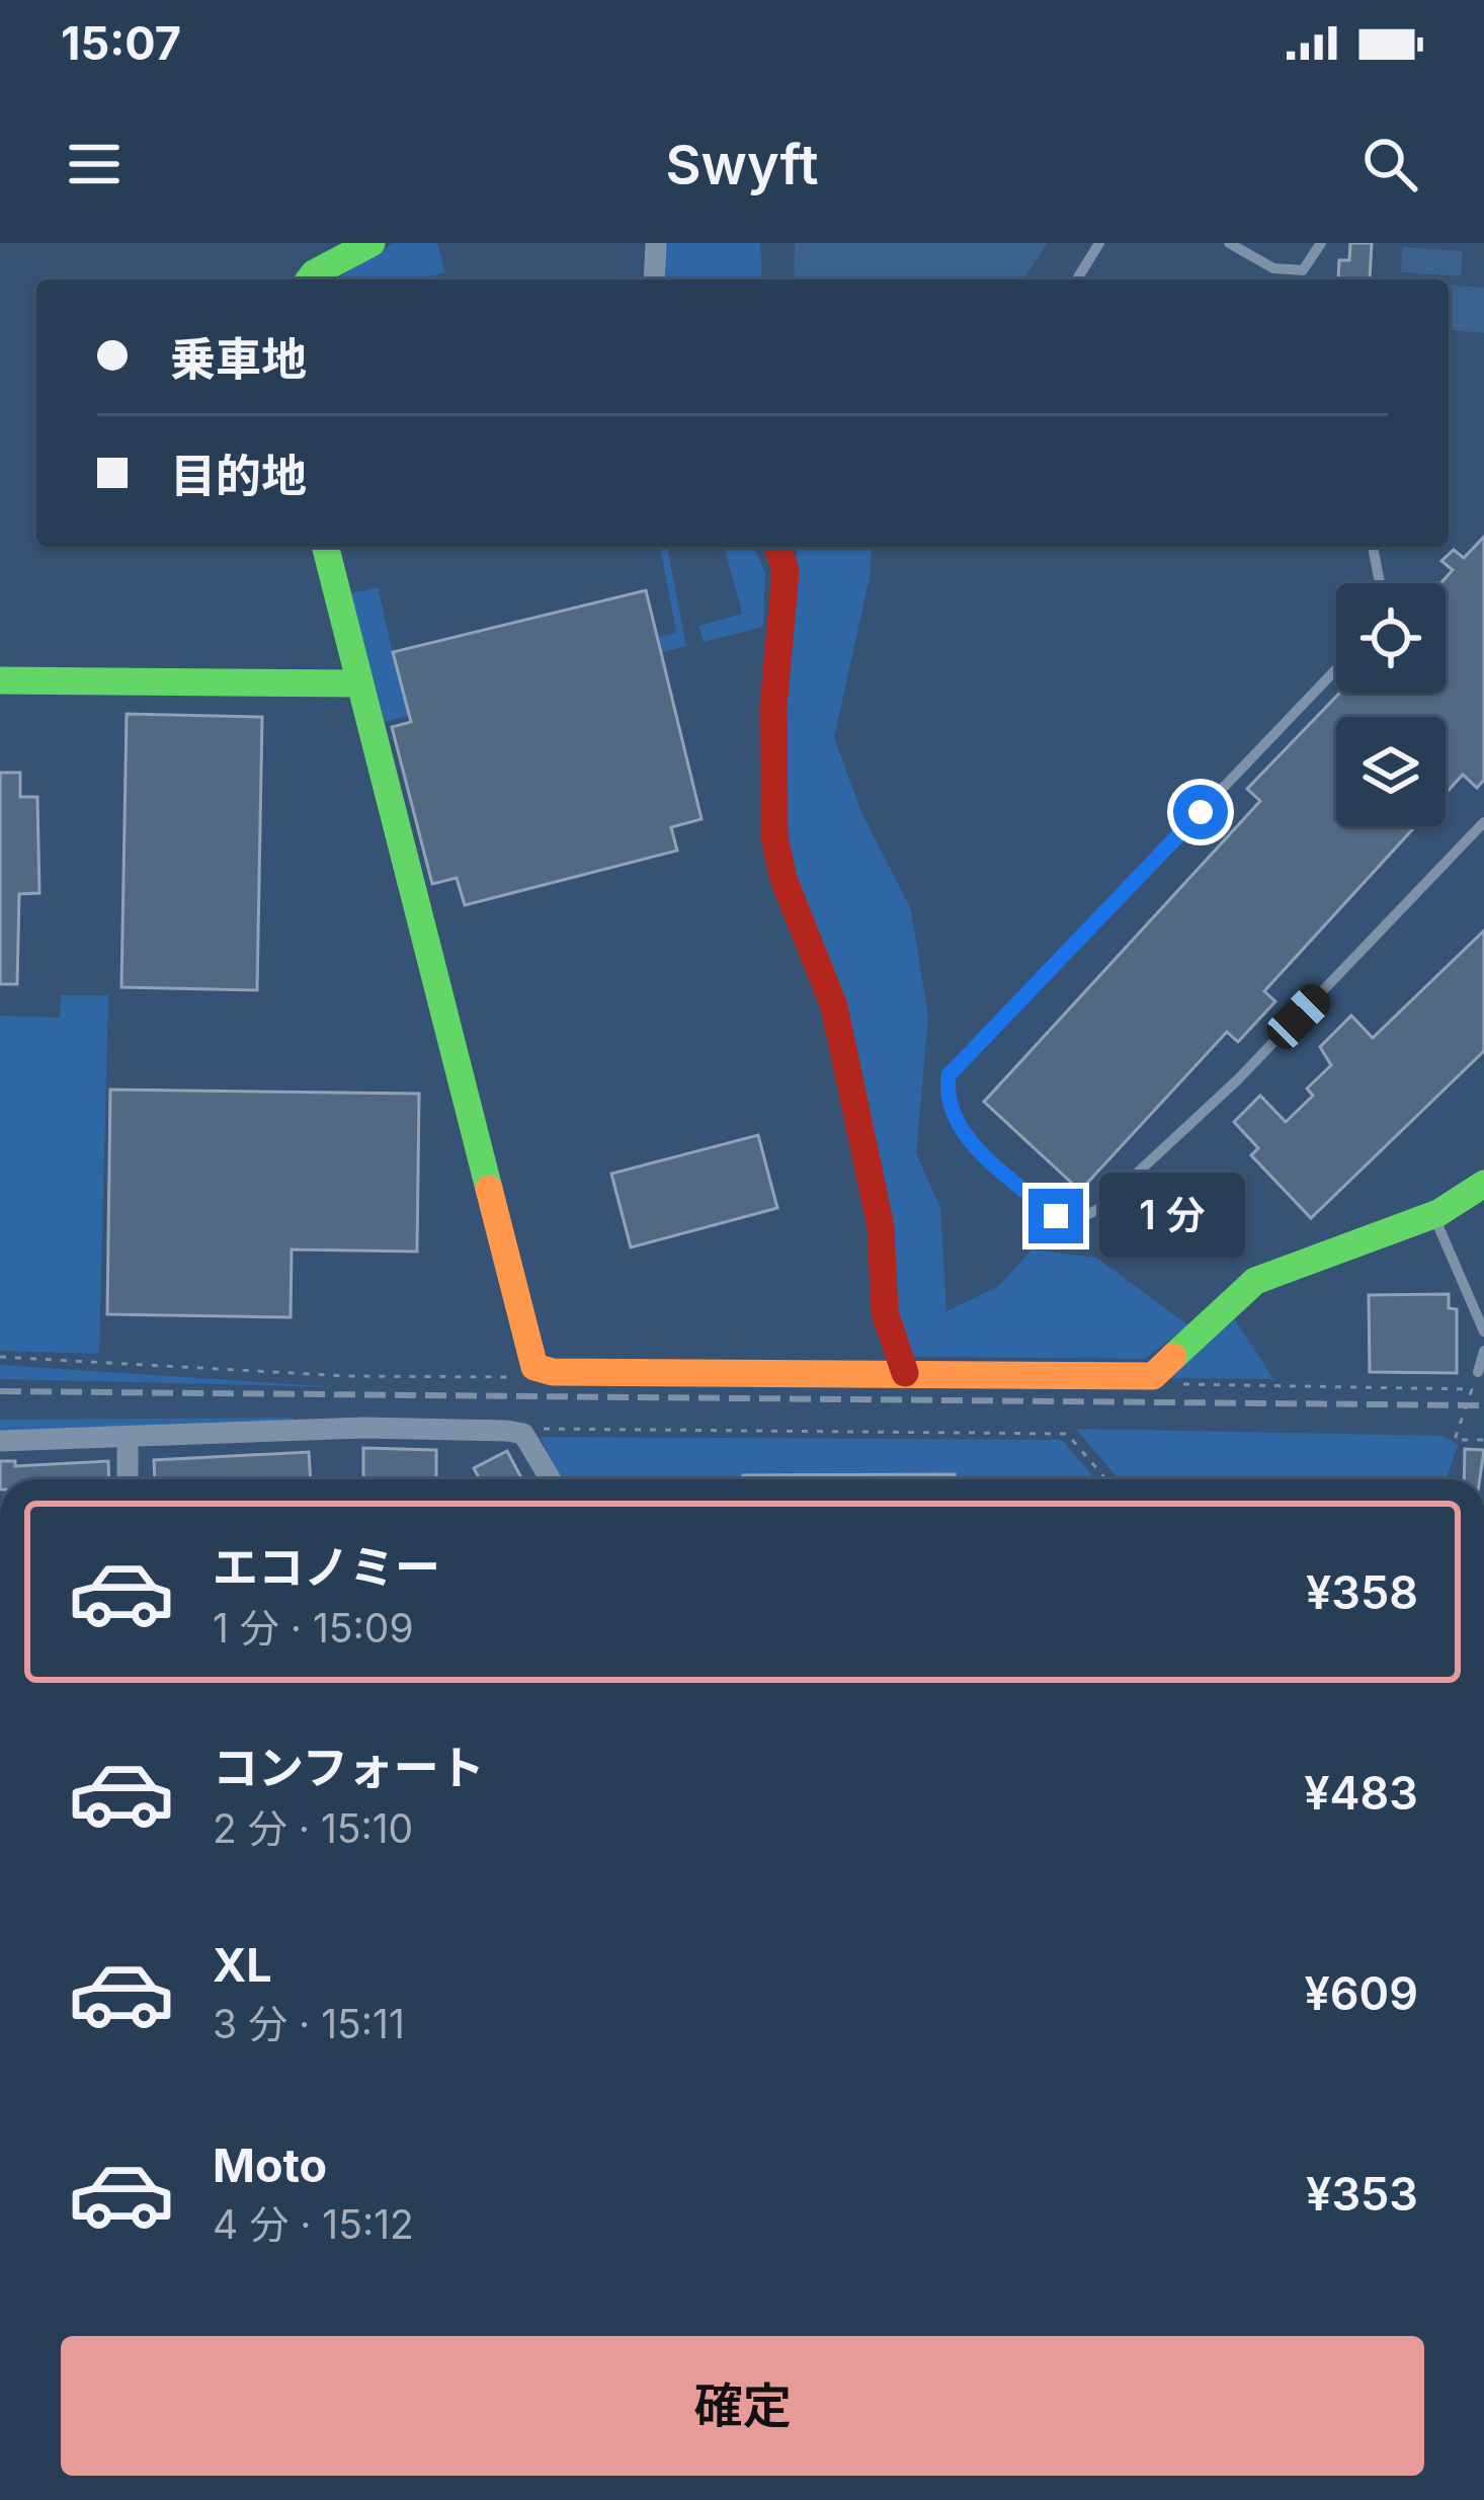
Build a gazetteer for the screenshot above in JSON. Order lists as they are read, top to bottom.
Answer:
{
  "page": {
    "status": "15:07",
    "header": "Swyft",
    "banner": ["乗車地", "目的地"],
    "bubble": "1 分",
    "list": [
      {
        "name": "エコノミー",
        "note": "1 分 · 15:09",
        "value": "¥358"
      },
      {
        "name": "コンフォート",
        "note": "2 分 · 15:10",
        "value": "¥483"
      },
      {
        "name": "XL",
        "note": "3 分 · 15:11",
        "value": "¥609"
      },
      {
        "name": "Moto",
        "note": "4 分 · 15:12",
        "value": "¥353"
      }
    ],
    "buttons": "確定"
  }
}
